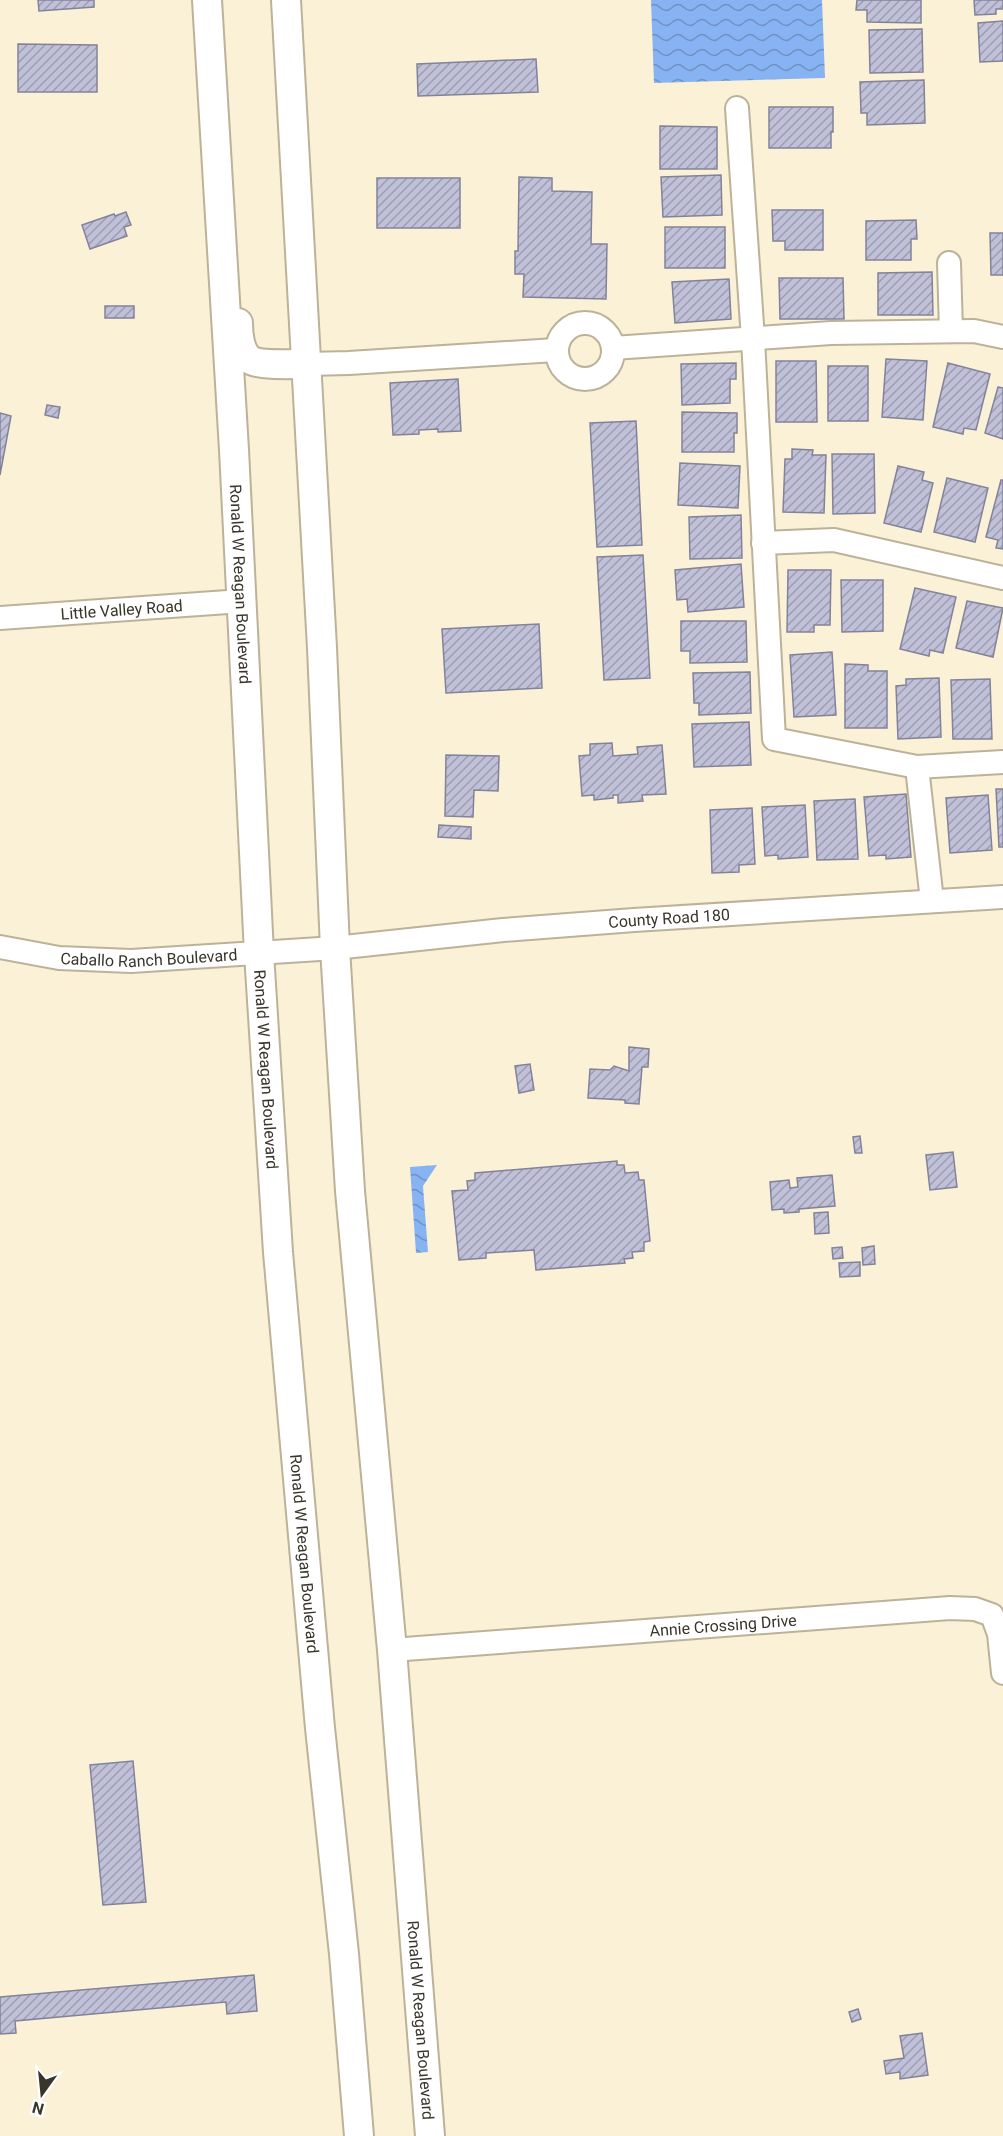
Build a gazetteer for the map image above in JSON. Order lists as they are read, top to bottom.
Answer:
{
  "streets": {
    "main road": ["Ronald W Reagan Boulevard"],
    "street": [
      "Little Valley Road",
      "County Road 180",
      "Caballo Ranch Boulevard",
      "Annie Crossing Drive"
    ]
  },
  "crossings": [
    ["Ronald W Reagan Boulevard", "Little Valley Road"],
    ["Ronald W Reagan Boulevard", "County Road 180"],
    ["Ronald W Reagan Boulevard", "Caballo Ranch Boulevard"],
    ["Ronald W Reagan Boulevard", "Annie Crossing Drive"],
    ["County Road 180", "Caballo Ranch Boulevard"]
  ],
  "north": "bottom"
}
